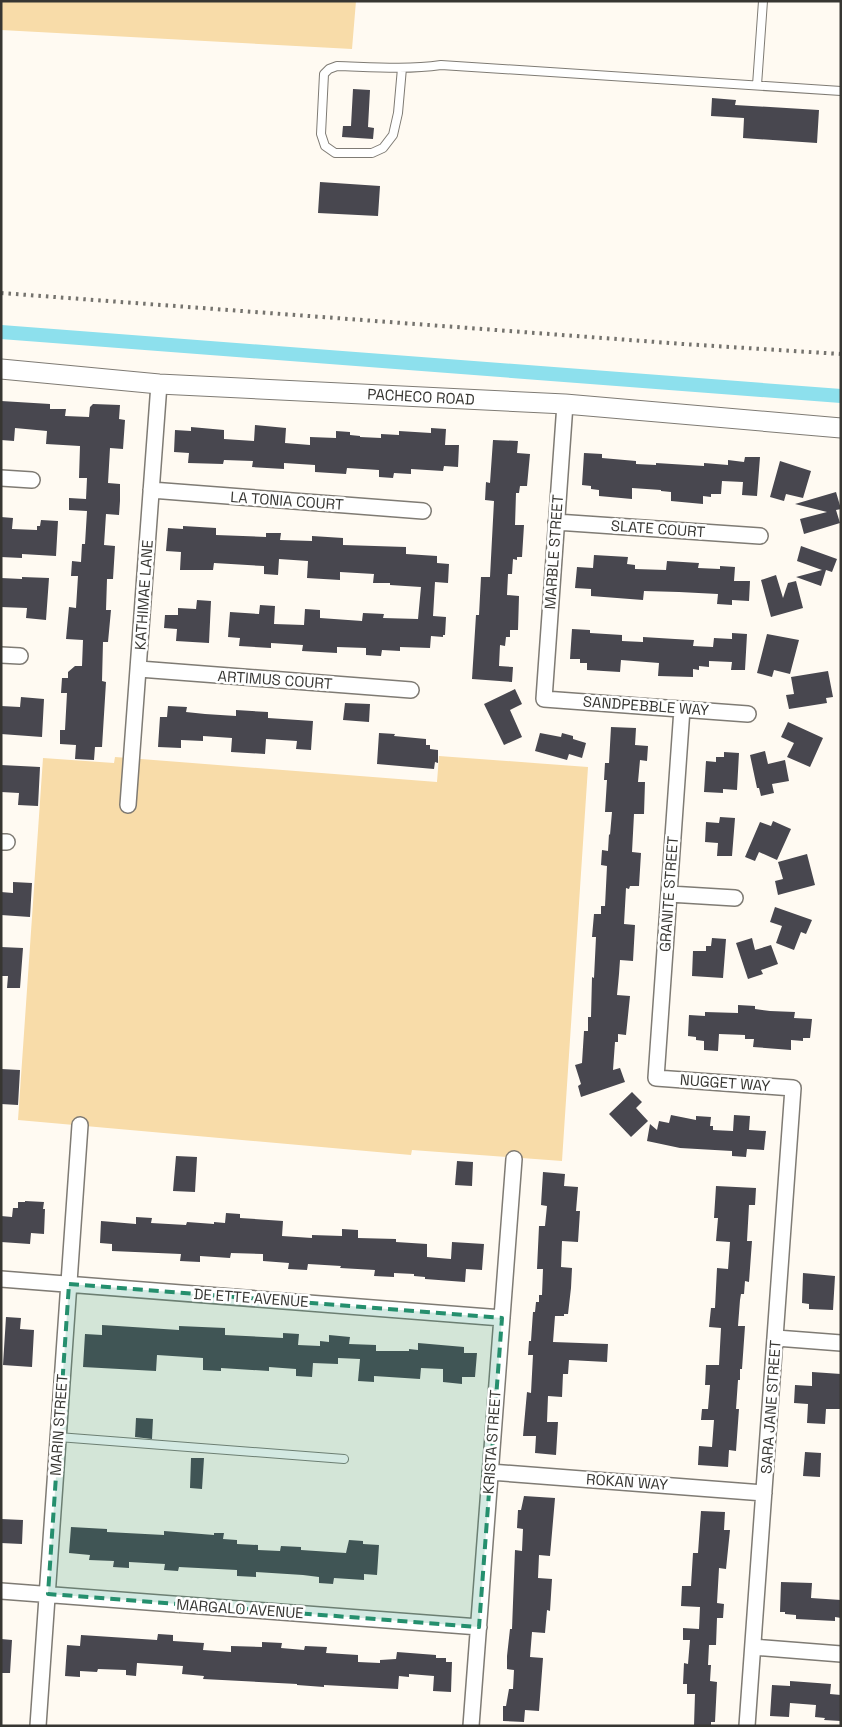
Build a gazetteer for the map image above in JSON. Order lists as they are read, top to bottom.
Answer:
{
  "streets": {
    "street": [
      "PACHECO ROAD",
      "LA TONIA COURT",
      "SLATE COURT",
      "MARBLE STREET",
      "KATHIMAE LANE",
      "ARTIMUS COURT",
      "SANDPEBBLE WAY",
      "GRANITE STREET",
      "NUGGET WAY",
      "DE ETTE AVENUE",
      "SARA JANE STREET",
      "MARIN STREET",
      "KRISTA STREET",
      "ROKAN WAY",
      "MARGALO AVENUE"
    ]
  },
  "crossings": [
    ["PACHECO ROAD", "MARBLE STREET"],
    ["PACHECO ROAD", "KATHIMAE LANE"],
    ["LA TONIA COURT", "KATHIMAE LANE"],
    ["SLATE COURT", "MARBLE STREET"],
    ["MARBLE STREET", "SANDPEBBLE WAY"],
    ["KATHIMAE LANE", "ARTIMUS COURT"],
    ["SANDPEBBLE WAY", "GRANITE STREET"],
    ["GRANITE STREET", "NUGGET WAY"],
    ["NUGGET WAY", "SARA JANE STREET"],
    ["DE ETTE AVENUE", "MARIN STREET"],
    ["DE ETTE AVENUE", "KRISTA STREET"],
    ["SARA JANE STREET", "ROKAN WAY"],
    ["MARIN STREET", "MARGALO AVENUE"],
    ["KRISTA STREET", "ROKAN WAY"],
    ["KRISTA STREET", "MARGALO AVENUE"]
  ]
}
